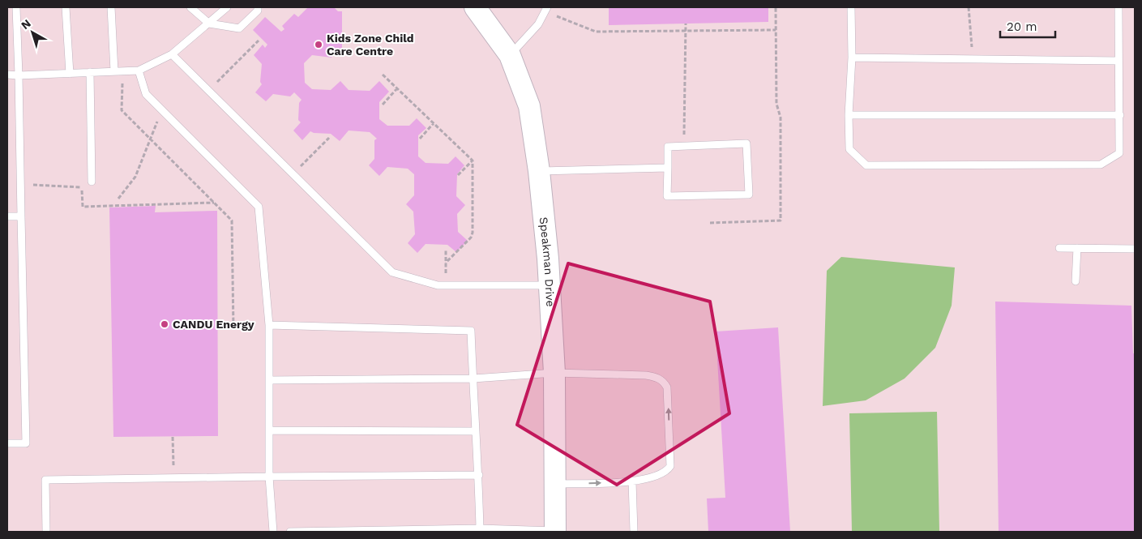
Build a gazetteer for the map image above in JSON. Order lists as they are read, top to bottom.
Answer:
{
  "streets": {
    "street": ["Speakman Drive"]
  },
  "places": ["Kids Zone Child Care Centre", "CANDU Energy"],
  "scale_bar": "20 m",
  "north": "top left"
}
